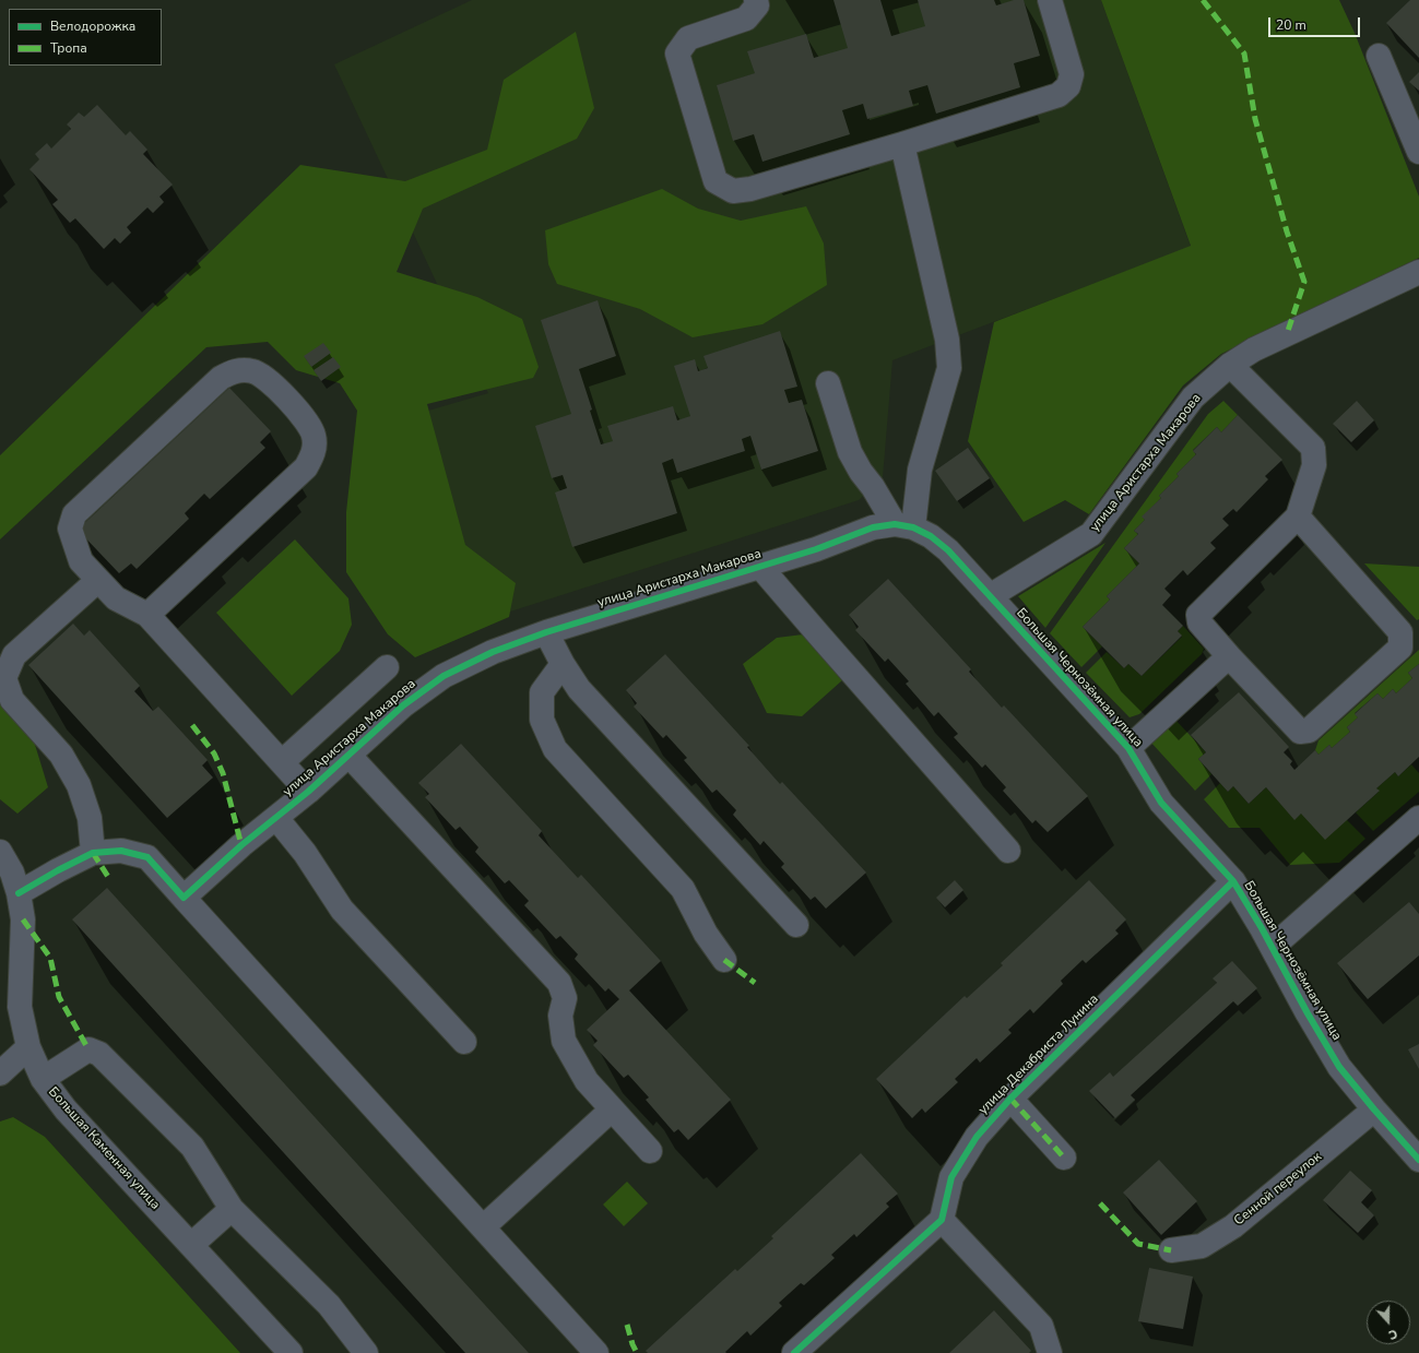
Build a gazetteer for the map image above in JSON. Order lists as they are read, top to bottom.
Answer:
{
  "streets": {
    "street": [
      "улица Аристарха Макарова",
      "Большая Чернозёмная улица",
      "улица Декабриста Лунина",
      "Большая Каменная улица",
      "Сенной переулок"
    ]
  },
  "crossings": [
    ["улица Аристарха Макарова", "Большая Чернозёмная улица"],
    ["Большая Чернозёмная улица", "улица Декабриста Лунина"],
    ["Большая Чернозёмная улица", "Сенной переулок"]
  ],
  "legend": ["Велодорожка", "Тропа"],
  "scale_bar": "20 m",
  "north": "bottom"
}
